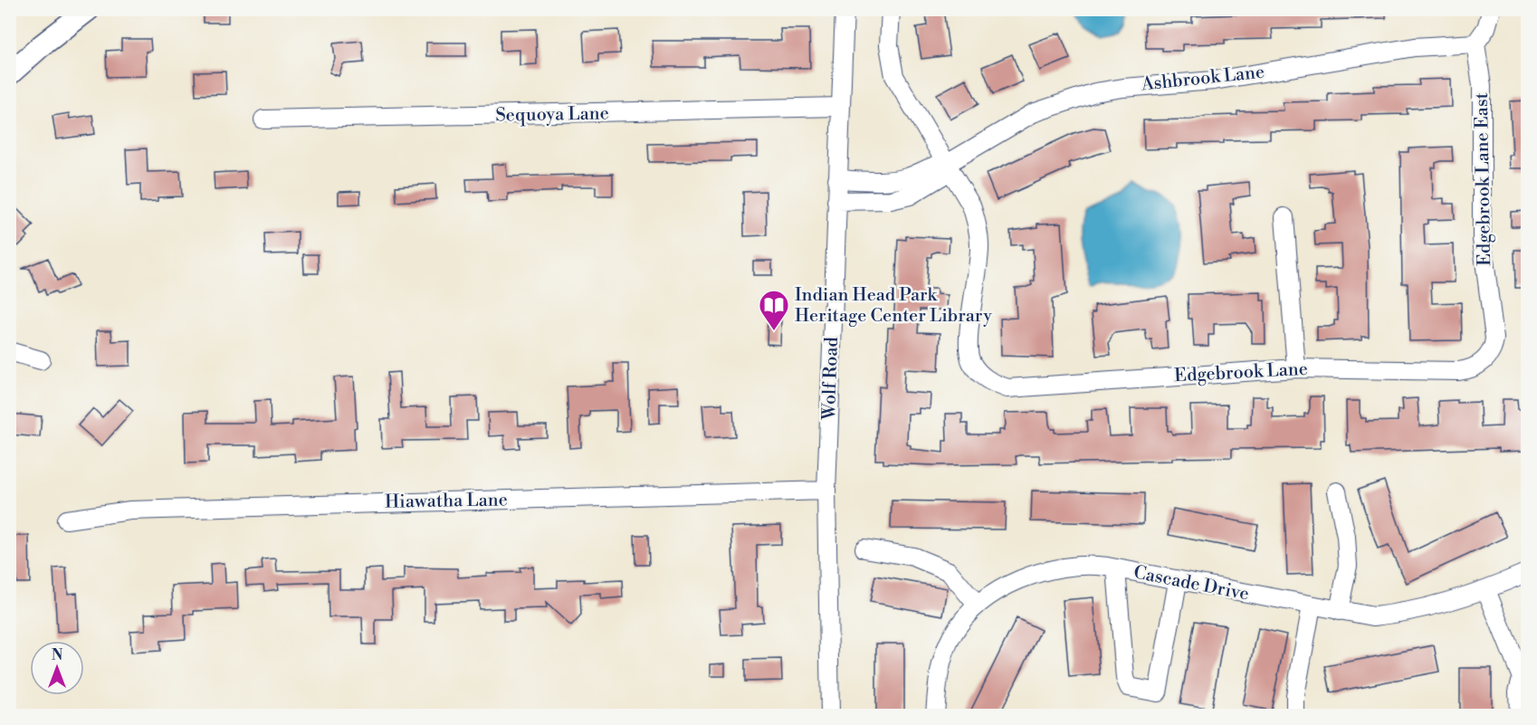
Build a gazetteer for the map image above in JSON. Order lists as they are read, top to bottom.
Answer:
{
  "streets": {
    "street": [
      "Ashbrook Lane",
      "Sequoya Lane",
      "Edgebrook Lane East",
      "Edgebrook Lane",
      "Wolf Road",
      "Hiawatha Lane",
      "Cascade Drive"
    ]
  },
  "crossings": [
    ["Ashbrook Lane", "Edgebrook Lane East"],
    ["Ashbrook Lane", "Edgebrook Lane"],
    ["Ashbrook Lane", "Wolf Road"],
    ["Sequoya Lane", "Wolf Road"],
    ["Edgebrook Lane East", "Edgebrook Lane"],
    ["Wolf Road", "Hiawatha Lane"]
  ],
  "places": {
    "library": ["Indian Head Park Heritage Center Library"]
  },
  "north": "top"
}
